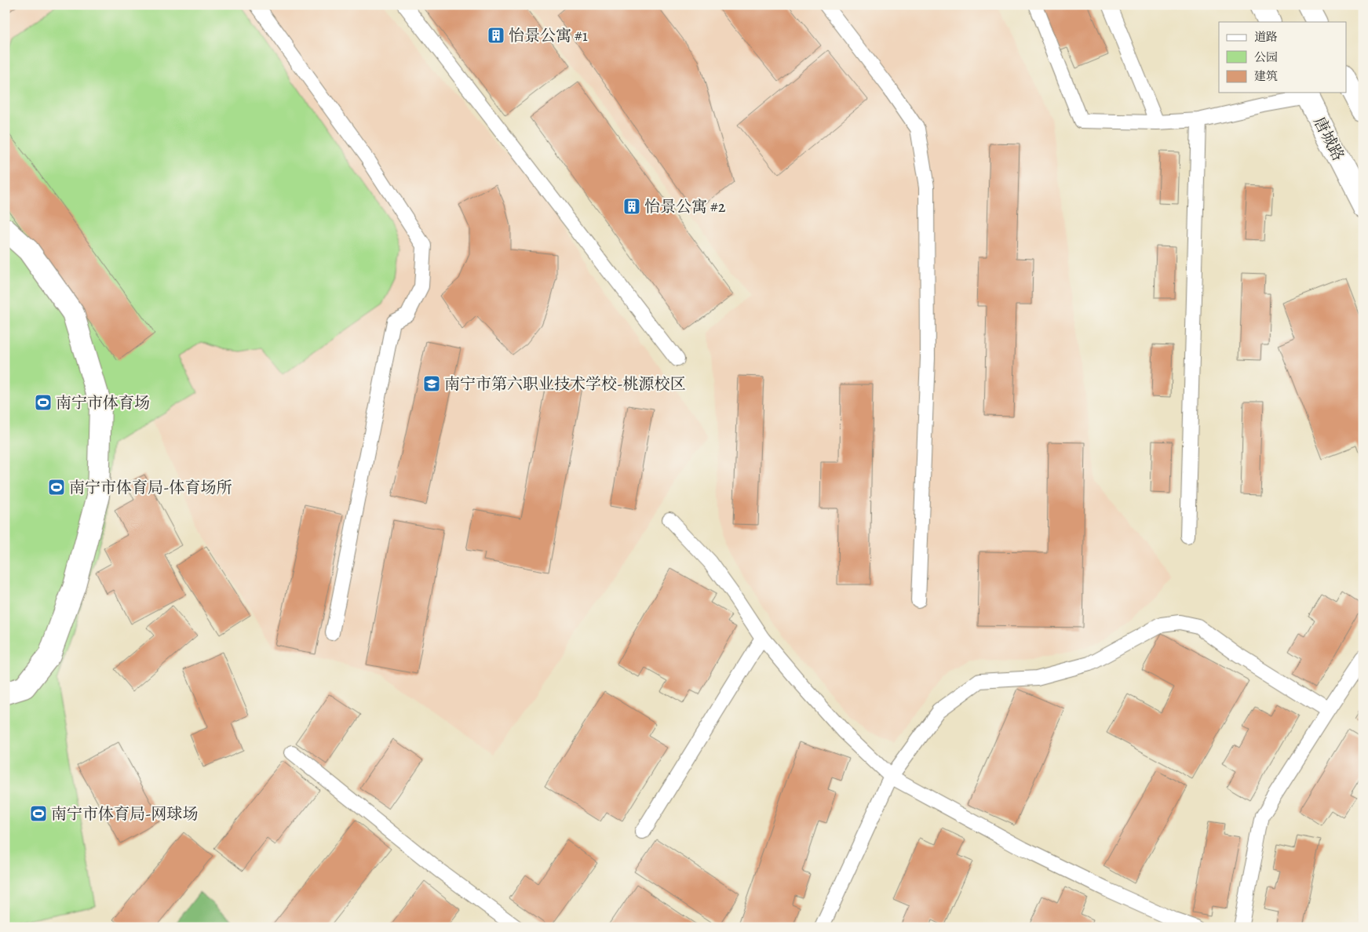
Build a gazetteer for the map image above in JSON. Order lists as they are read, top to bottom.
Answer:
{
  "streets": {
    "street": ["唐城路"]
  },
  "places": {
    "building": ["怡景公寓 #1", "怡景公寓 #2"],
    "school or university": ["南宁市第六职业技术学校-桃源校区"],
    "sports": ["南宁市体育场", "南宁市体育局-体育场所", "南宁市体育局-网球场"]
  },
  "legend": ["道路", "公园", "建筑"]
}
